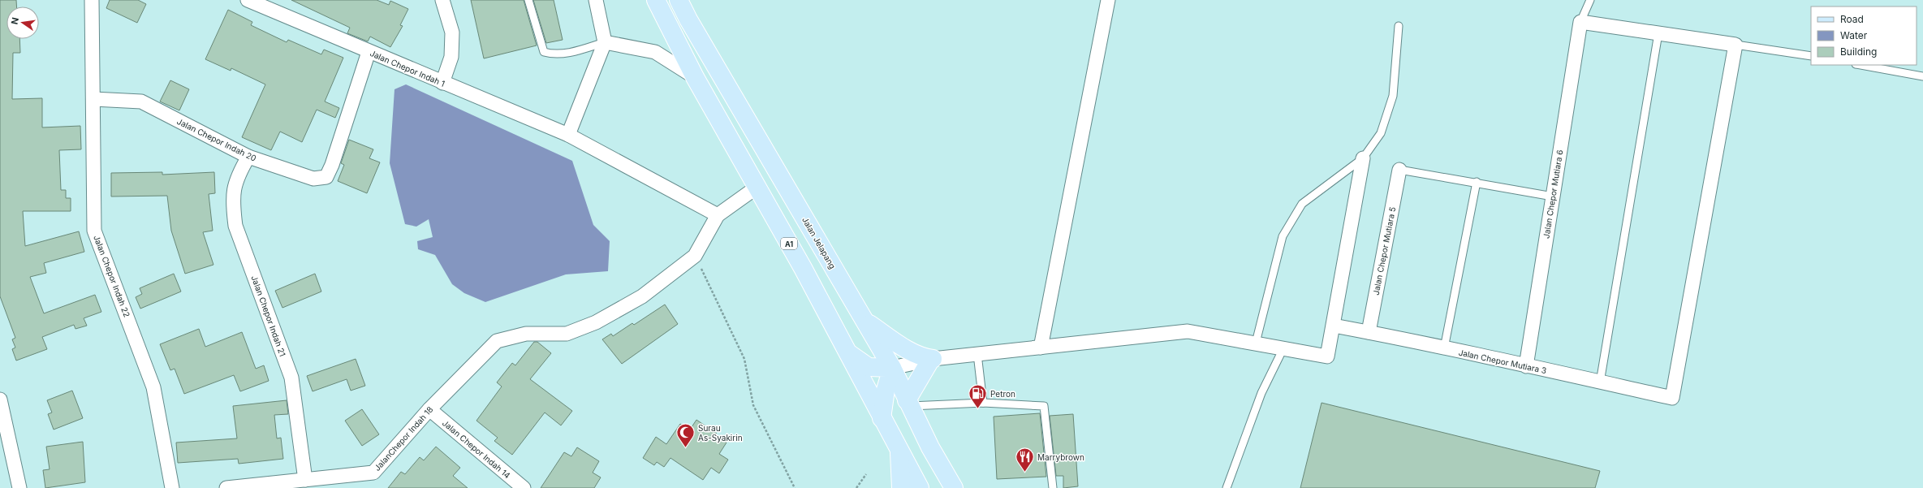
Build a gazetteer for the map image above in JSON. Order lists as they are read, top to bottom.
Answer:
{
  "streets": {
    "main road": ["Jalan Jelapang", "A1"],
    "street": [
      "Jalan Chepor Indah 1",
      "Jalan Chepor Indah 20",
      "Jalan Chepor Mutiara 6",
      "Jalan Chepor Mutiara 5",
      "Jalan Chepor Indah 22",
      "Jalan Chepor Indah 21",
      "Jalan Chepor Mutiara 3",
      "JalanChepor Indah 18",
      "Jalan Chepor Indah 14"
    ]
  },
  "crossings": [
    ["Jalan Chepor Indah 1", "Jalan Chepor Indah 20"],
    ["Jalan Chepor Indah 20", "Jalan Chepor Indah 22"],
    ["Jalan Chepor Indah 20", "Jalan Chepor Indah 21"],
    ["Jalan Chepor Mutiara 6", "Jalan Chepor Mutiara 3"],
    ["Jalan Chepor Mutiara 5", "Jalan Chepor Mutiara 3"],
    ["Jalan Chepor Indah 21", "JalanChepor Indah 18"],
    ["JalanChepor Indah 18", "Jalan Chepor Indah 14"]
  ],
  "places": {
    "fuel station": ["Petron"],
    "mosque": ["Surau As-Syakirin"],
    "restaurant": ["Marrybrown"]
  },
  "legend": ["Road", "Water", "Building"],
  "north": "left"
}
